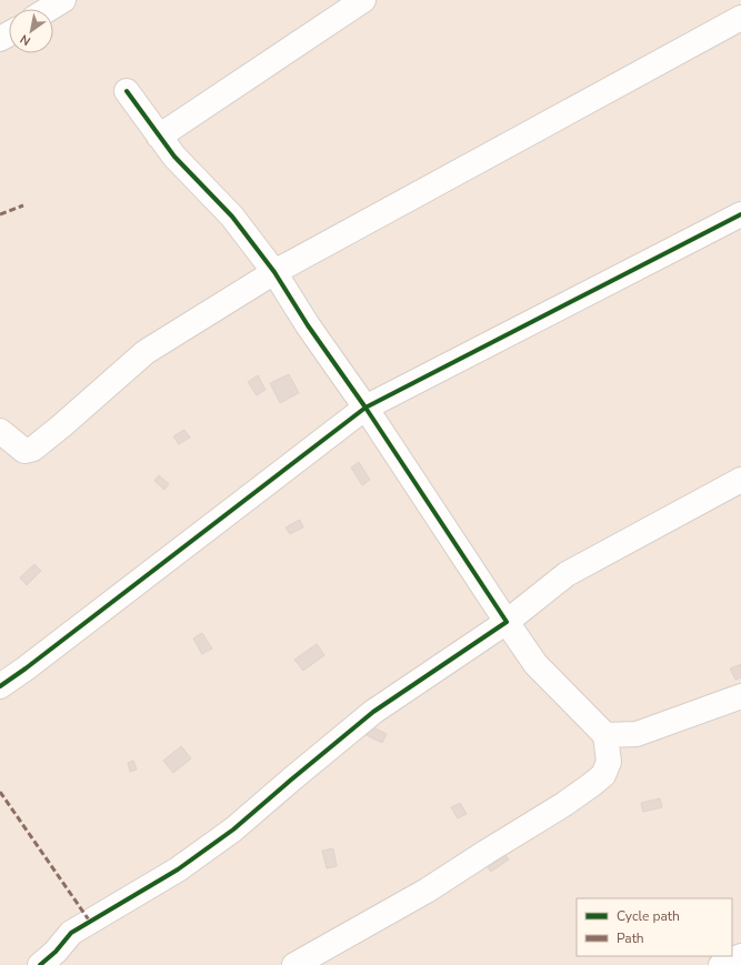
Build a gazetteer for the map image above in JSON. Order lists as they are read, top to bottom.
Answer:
{
  "legend": ["Cycle path", "Path"],
  "north": "bottom left"
}
